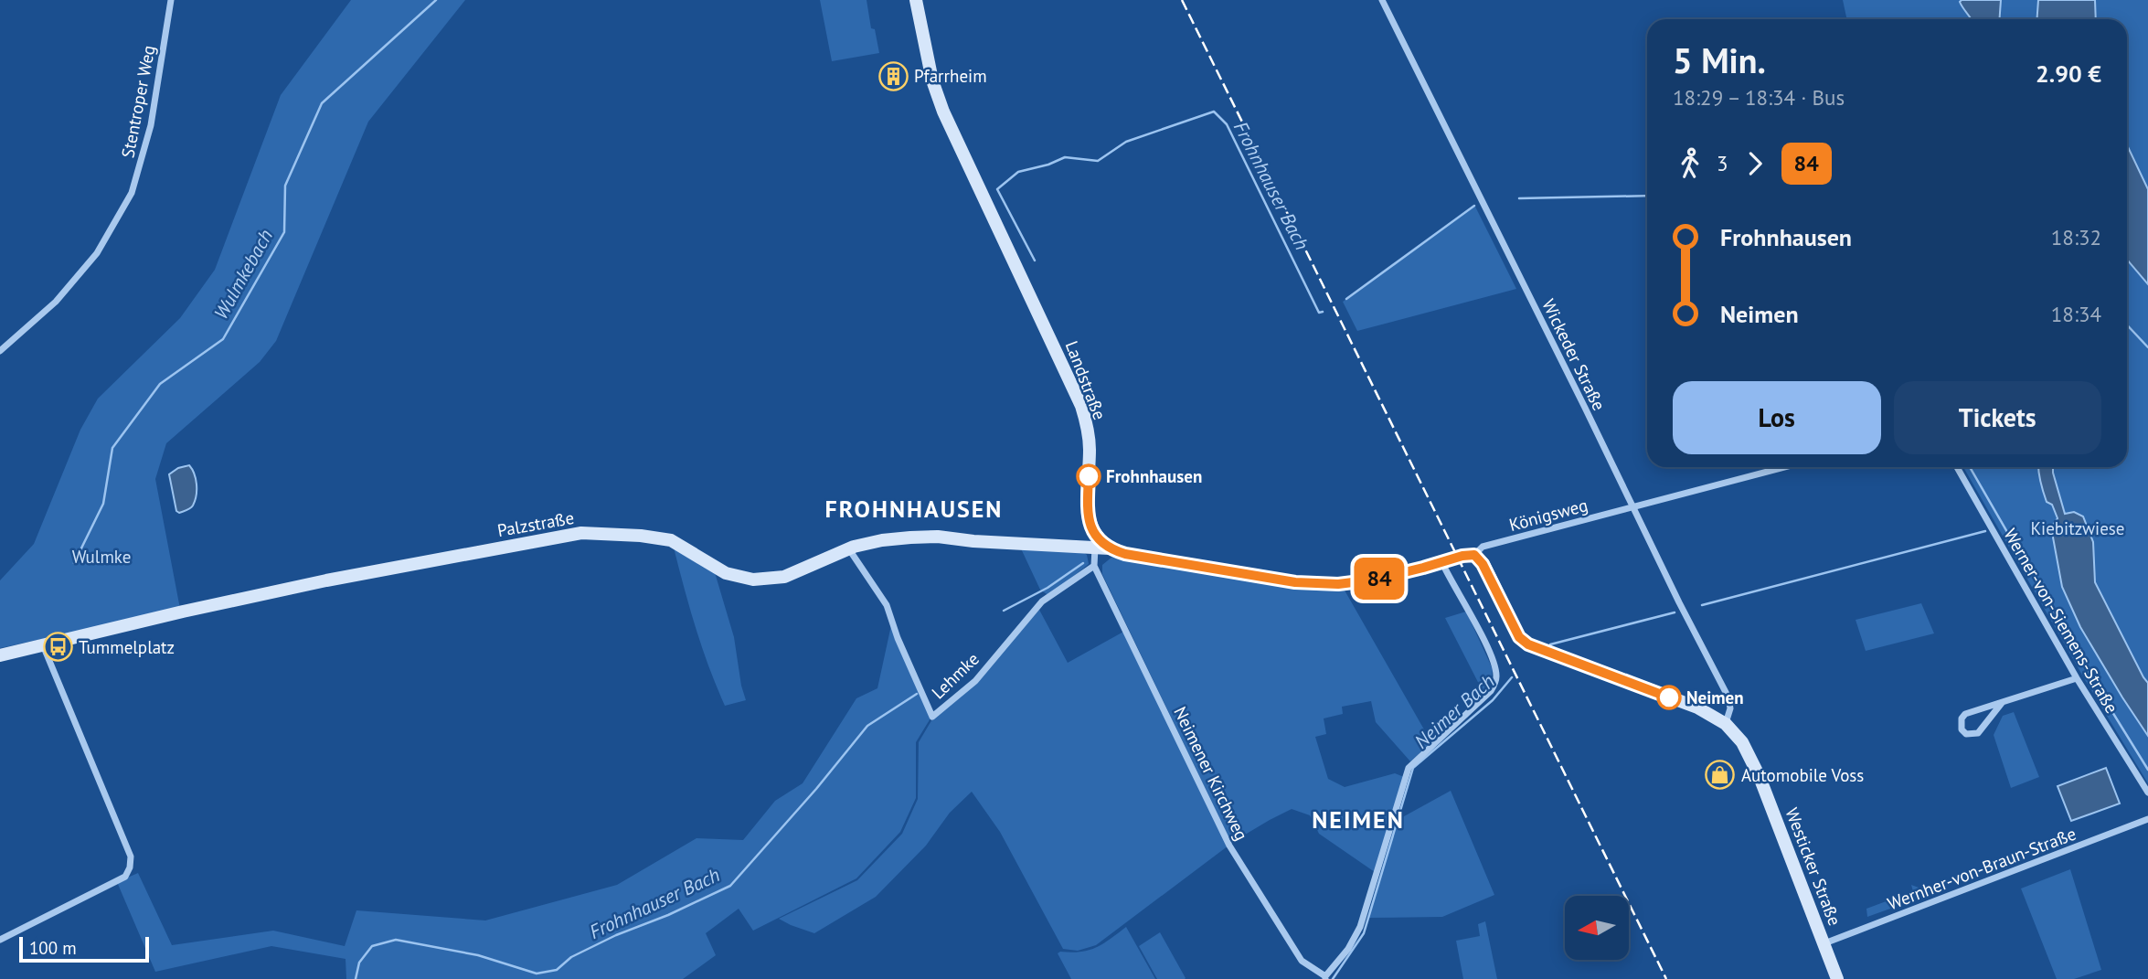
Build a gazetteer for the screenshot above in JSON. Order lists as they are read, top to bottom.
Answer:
{
  "streets": {
    "main road": ["Landstraße", "Palzstraße", "Westicker Straße"],
    "street": [
      "Stentroper Weg",
      "Wickeder Straße",
      "Königsweg",
      "Werner-von-Siemens-Straße",
      "Lehmke",
      "Neimener Kirchweg",
      "Wernher-von-Braun-Straße"
    ]
  },
  "crossings": [
    ["Wickeder Straße", "Königsweg"],
    ["Wickeder Straße", "Westicker Straße"],
    ["Königsweg", "Westicker Straße"],
    ["Palzstraße", "Lehmke"],
    ["Lehmke", "Neimener Kirchweg"],
    ["Westicker Straße", "Wernher-von-Braun-Straße"]
  ],
  "districts": ["FROHNHAUSEN", "NEIMEN"],
  "water": ["Frohnhauser Bach", "Wulmkebach", "Neimer Bach"],
  "parks": ["Kiebitzwiese", "Wulmke"],
  "places": {
    "building": ["Pfarrheim"],
    "other": ["Frohnhausen", "Neimen"],
    "bus stop": ["Tummelplatz"],
    "shop": ["Automobile Voss"]
  },
  "lines": ["bus line 84"],
  "scale_bar": "100 m",
  "north": "left",
  "page": {
    "on_map": "84",
    "heading": ["5 Min.", "18:29 – 18:34 · Bus", "2.90 €"],
    "legs": ["3", "84"],
    "list": [
      {
        "name": "Frohnhausen",
        "value": "18:32"
      },
      {
        "name": "Neimen",
        "value": "18:34"
      }
    ],
    "buttons": ["Los", "Tickets"],
    "scale": "100 m"
  }
}
